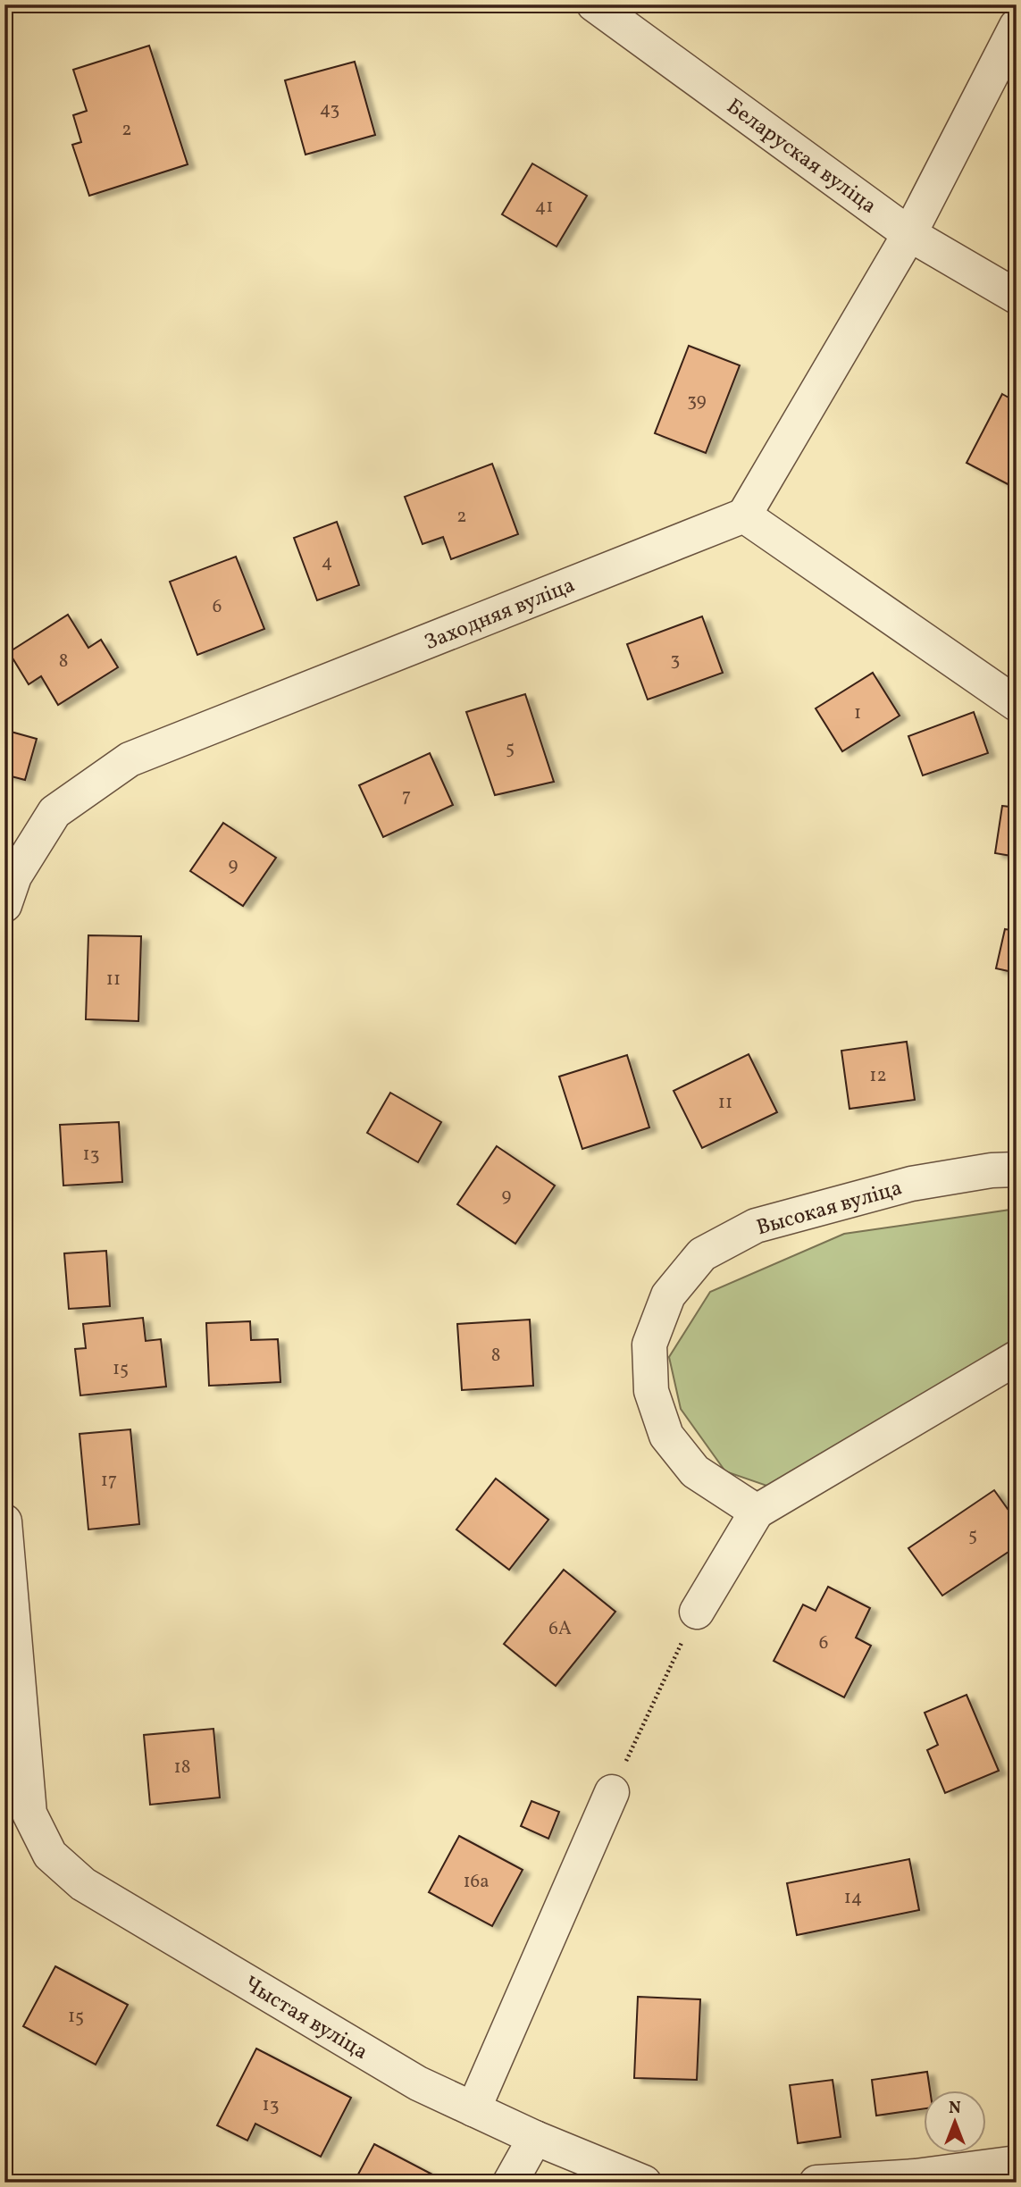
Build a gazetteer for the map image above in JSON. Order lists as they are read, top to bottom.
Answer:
{
  "streets": {
    "street": [
      "Беларуская вуліца",
      "Заходняя вуліца",
      "Высокая вуліца",
      "Чыстая вуліца"
    ]
  },
  "house_numbers": [
    "43",
    "2",
    "41",
    "39",
    "2",
    "4",
    "6",
    "3",
    "8",
    "1",
    "5",
    "7",
    "9",
    "11",
    "12",
    "11",
    "13",
    "9",
    "8",
    "15",
    "17",
    "5",
    "6А",
    "6",
    "18",
    "16а",
    "14",
    "15",
    "13"
  ],
  "north": "top"
}
